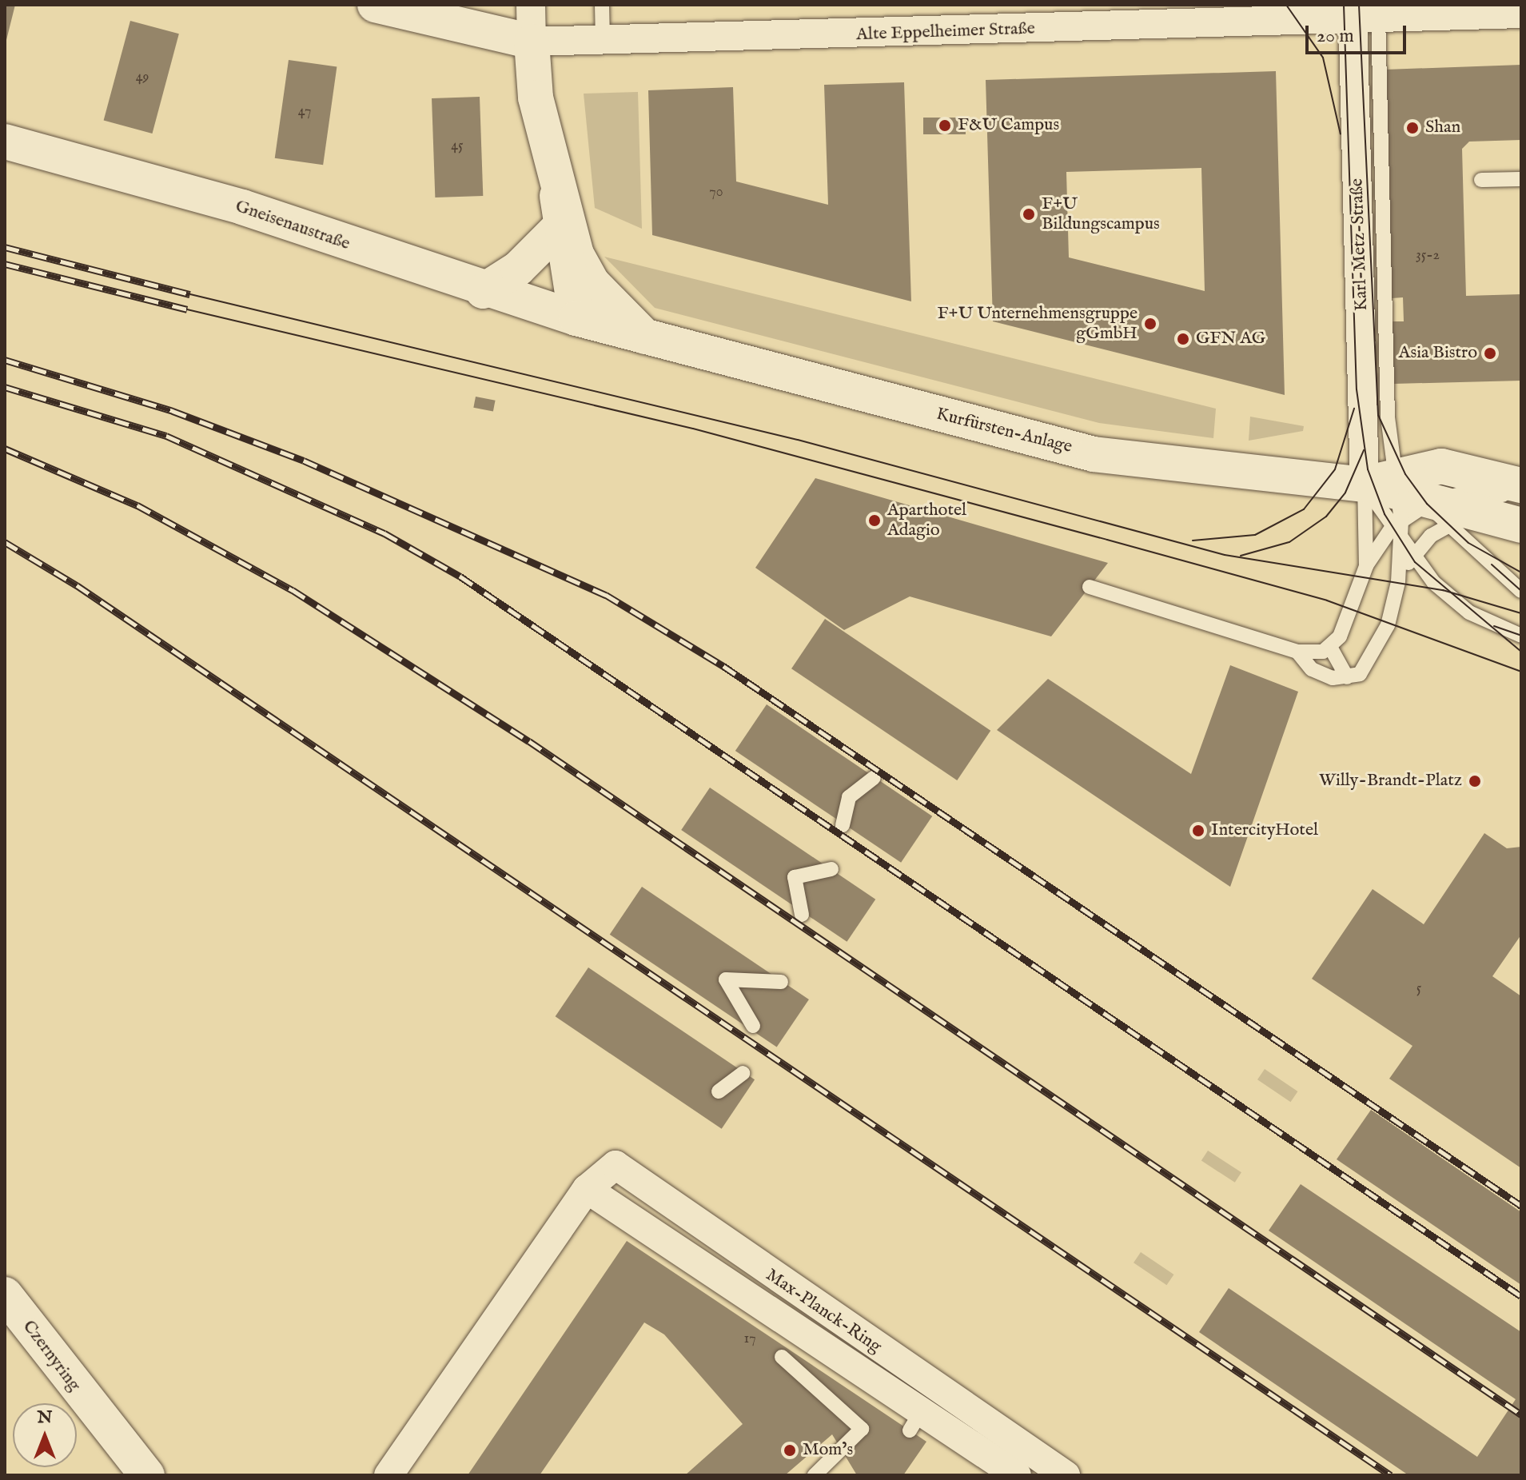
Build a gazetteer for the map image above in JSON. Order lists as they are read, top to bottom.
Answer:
{
  "streets": {
    "main road": [
      "Alte Eppelheimer Straße",
      "Gneisenaustraße",
      "Kurfürsten-Anlage",
      "Czernyring"
    ],
    "street": ["Karl-Metz-Straße", "Max-Planck-Ring"]
  },
  "crossings": [
    ["Alte Eppelheimer Straße", "Karl-Metz-Straße"],
    ["Gneisenaustraße", "Kurfürsten-Anlage"],
    ["Karl-Metz-Straße", "Kurfürsten-Anlage"]
  ],
  "places": [
    "F&U Campus",
    "Shan",
    "F+U Bildungscampus",
    "F+U Unternehmensgruppe gGmbH",
    "GFN AG",
    "Asia Bistro",
    "Aparthotel Adagio",
    "Willy-Brandt-Platz",
    "IntercityHotel",
    "Mom’s"
  ],
  "house_numbers": [
    "49",
    "47",
    "45",
    "70",
    "35-2",
    "5",
    "17"
  ],
  "scale_bar": "20 m",
  "north": "top"
}
